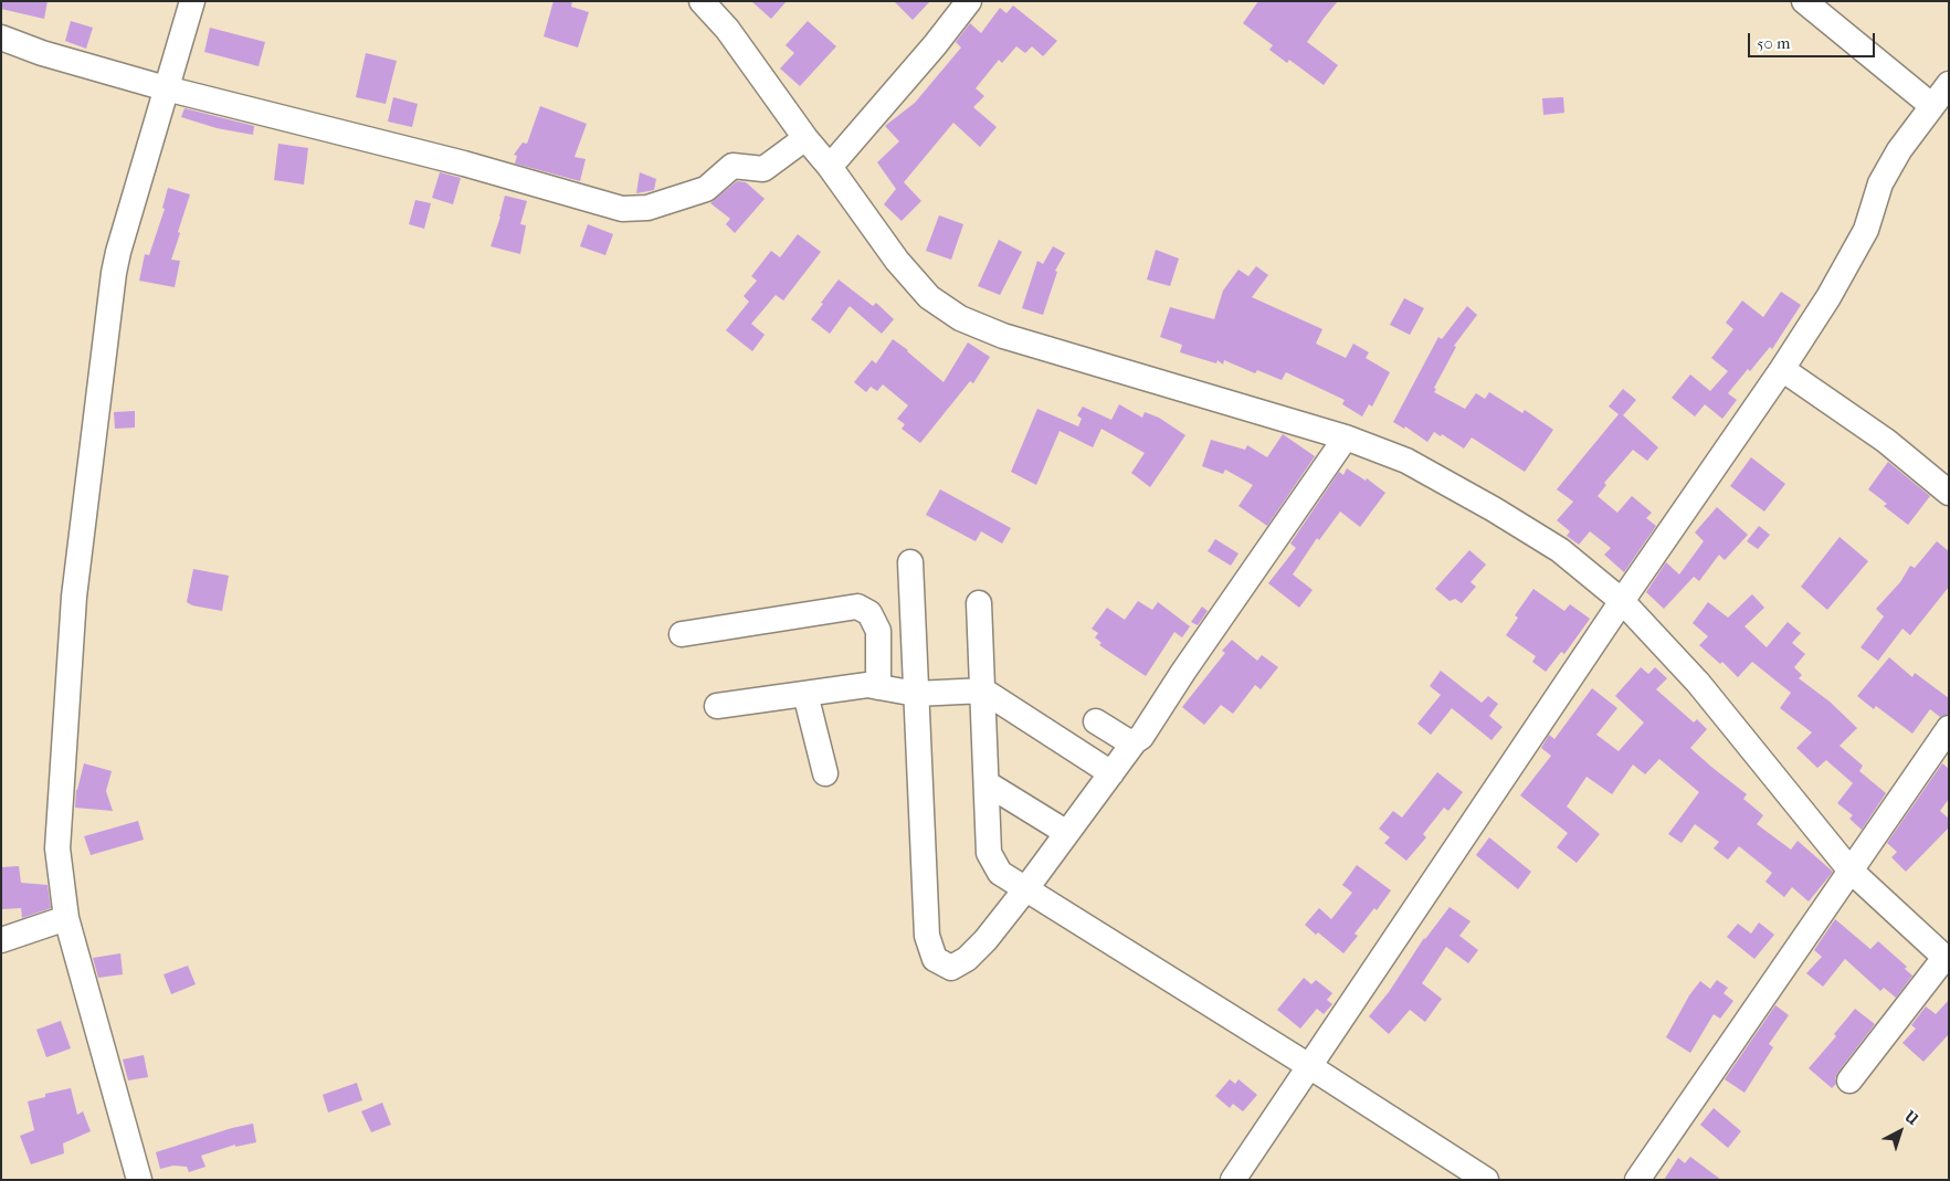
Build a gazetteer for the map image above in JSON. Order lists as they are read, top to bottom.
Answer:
{
  "scale_bar": "50 m",
  "north": "top right"
}
